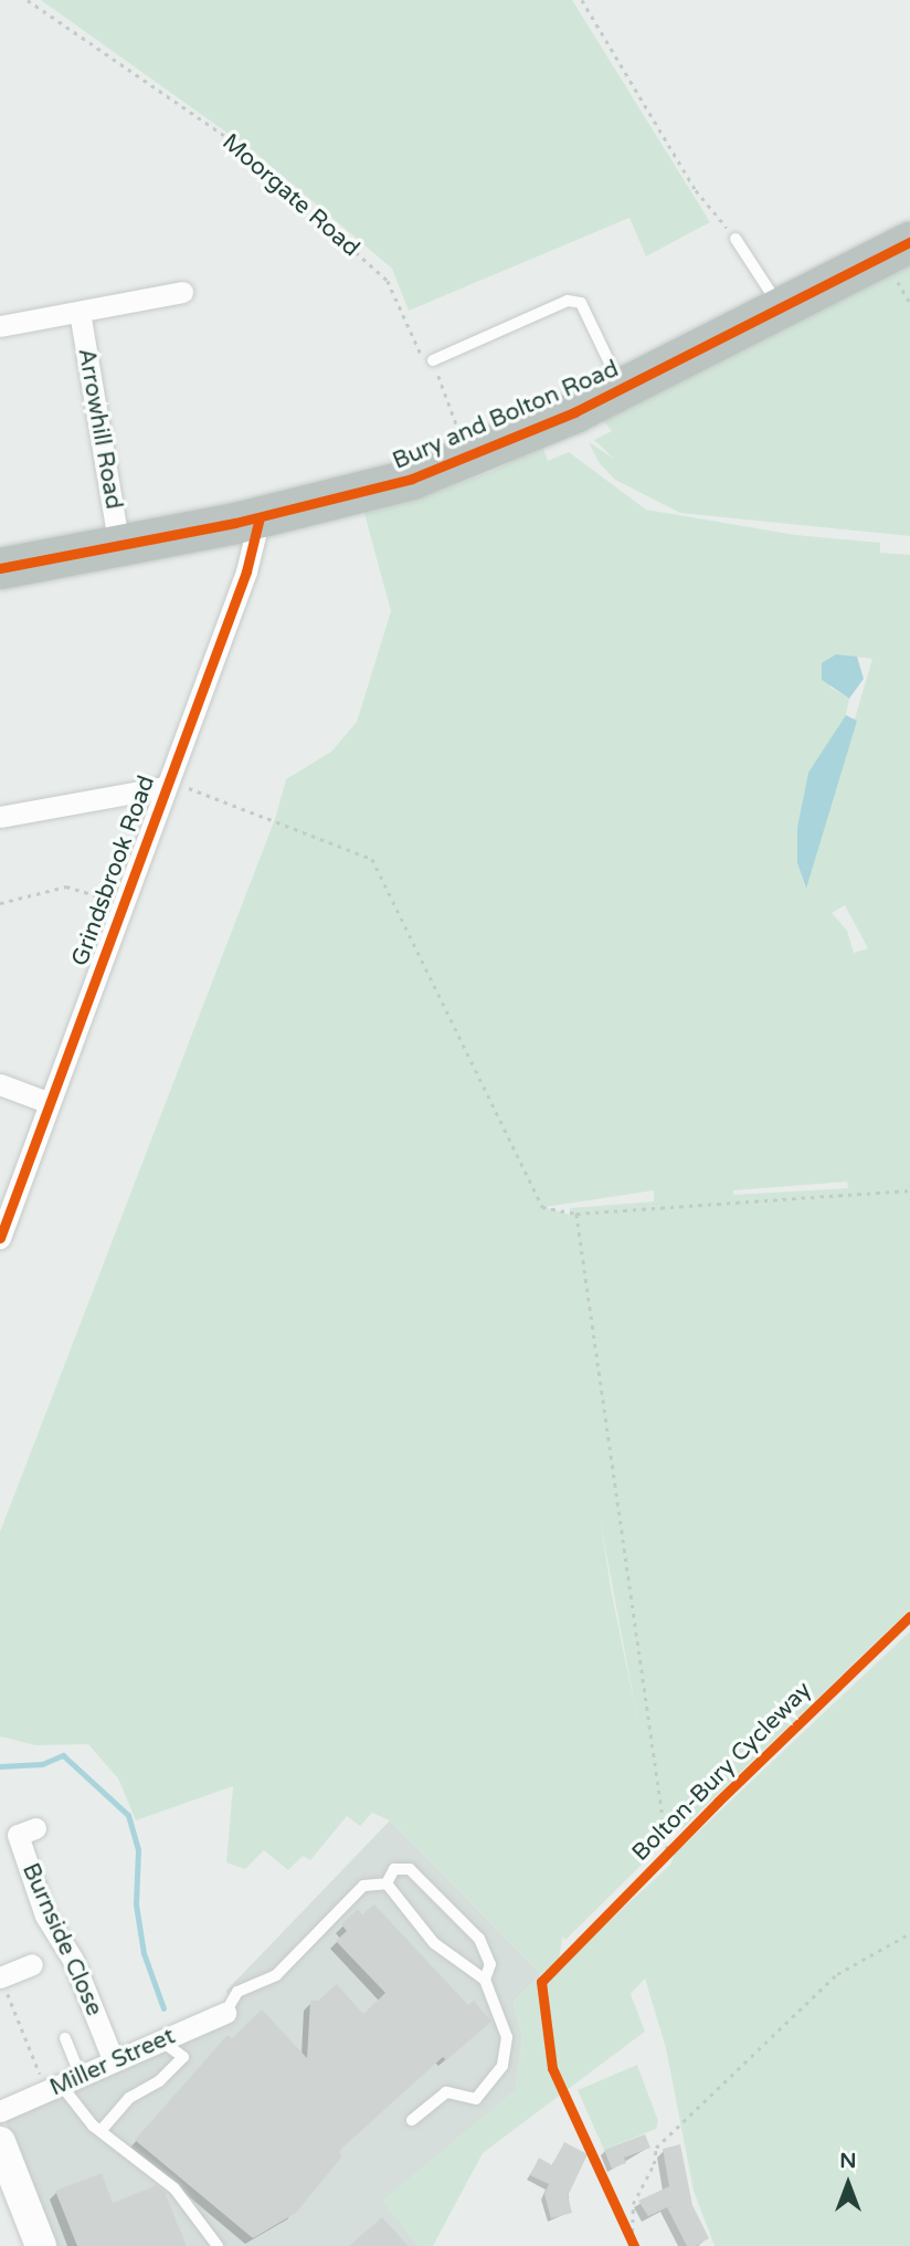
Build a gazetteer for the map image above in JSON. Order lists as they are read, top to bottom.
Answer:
{
  "streets": {
    "highway": ["Bury and Bolton Road"],
    "street": [
      "Arrowhill Road",
      "Grindsbrook Road",
      "Burnside Close",
      "Miller Street"
    ],
    "path": ["Moorgate Road"],
    "cycle path": ["Bolton-Bury Cycleway"]
  },
  "crossings": [
    ["Moorgate Road", "Bury and Bolton Road"],
    ["Bury and Bolton Road", "Arrowhill Road"],
    ["Bury and Bolton Road", "Grindsbrook Road"],
    ["Burnside Close", "Miller Street"]
  ],
  "north": "top"
}
